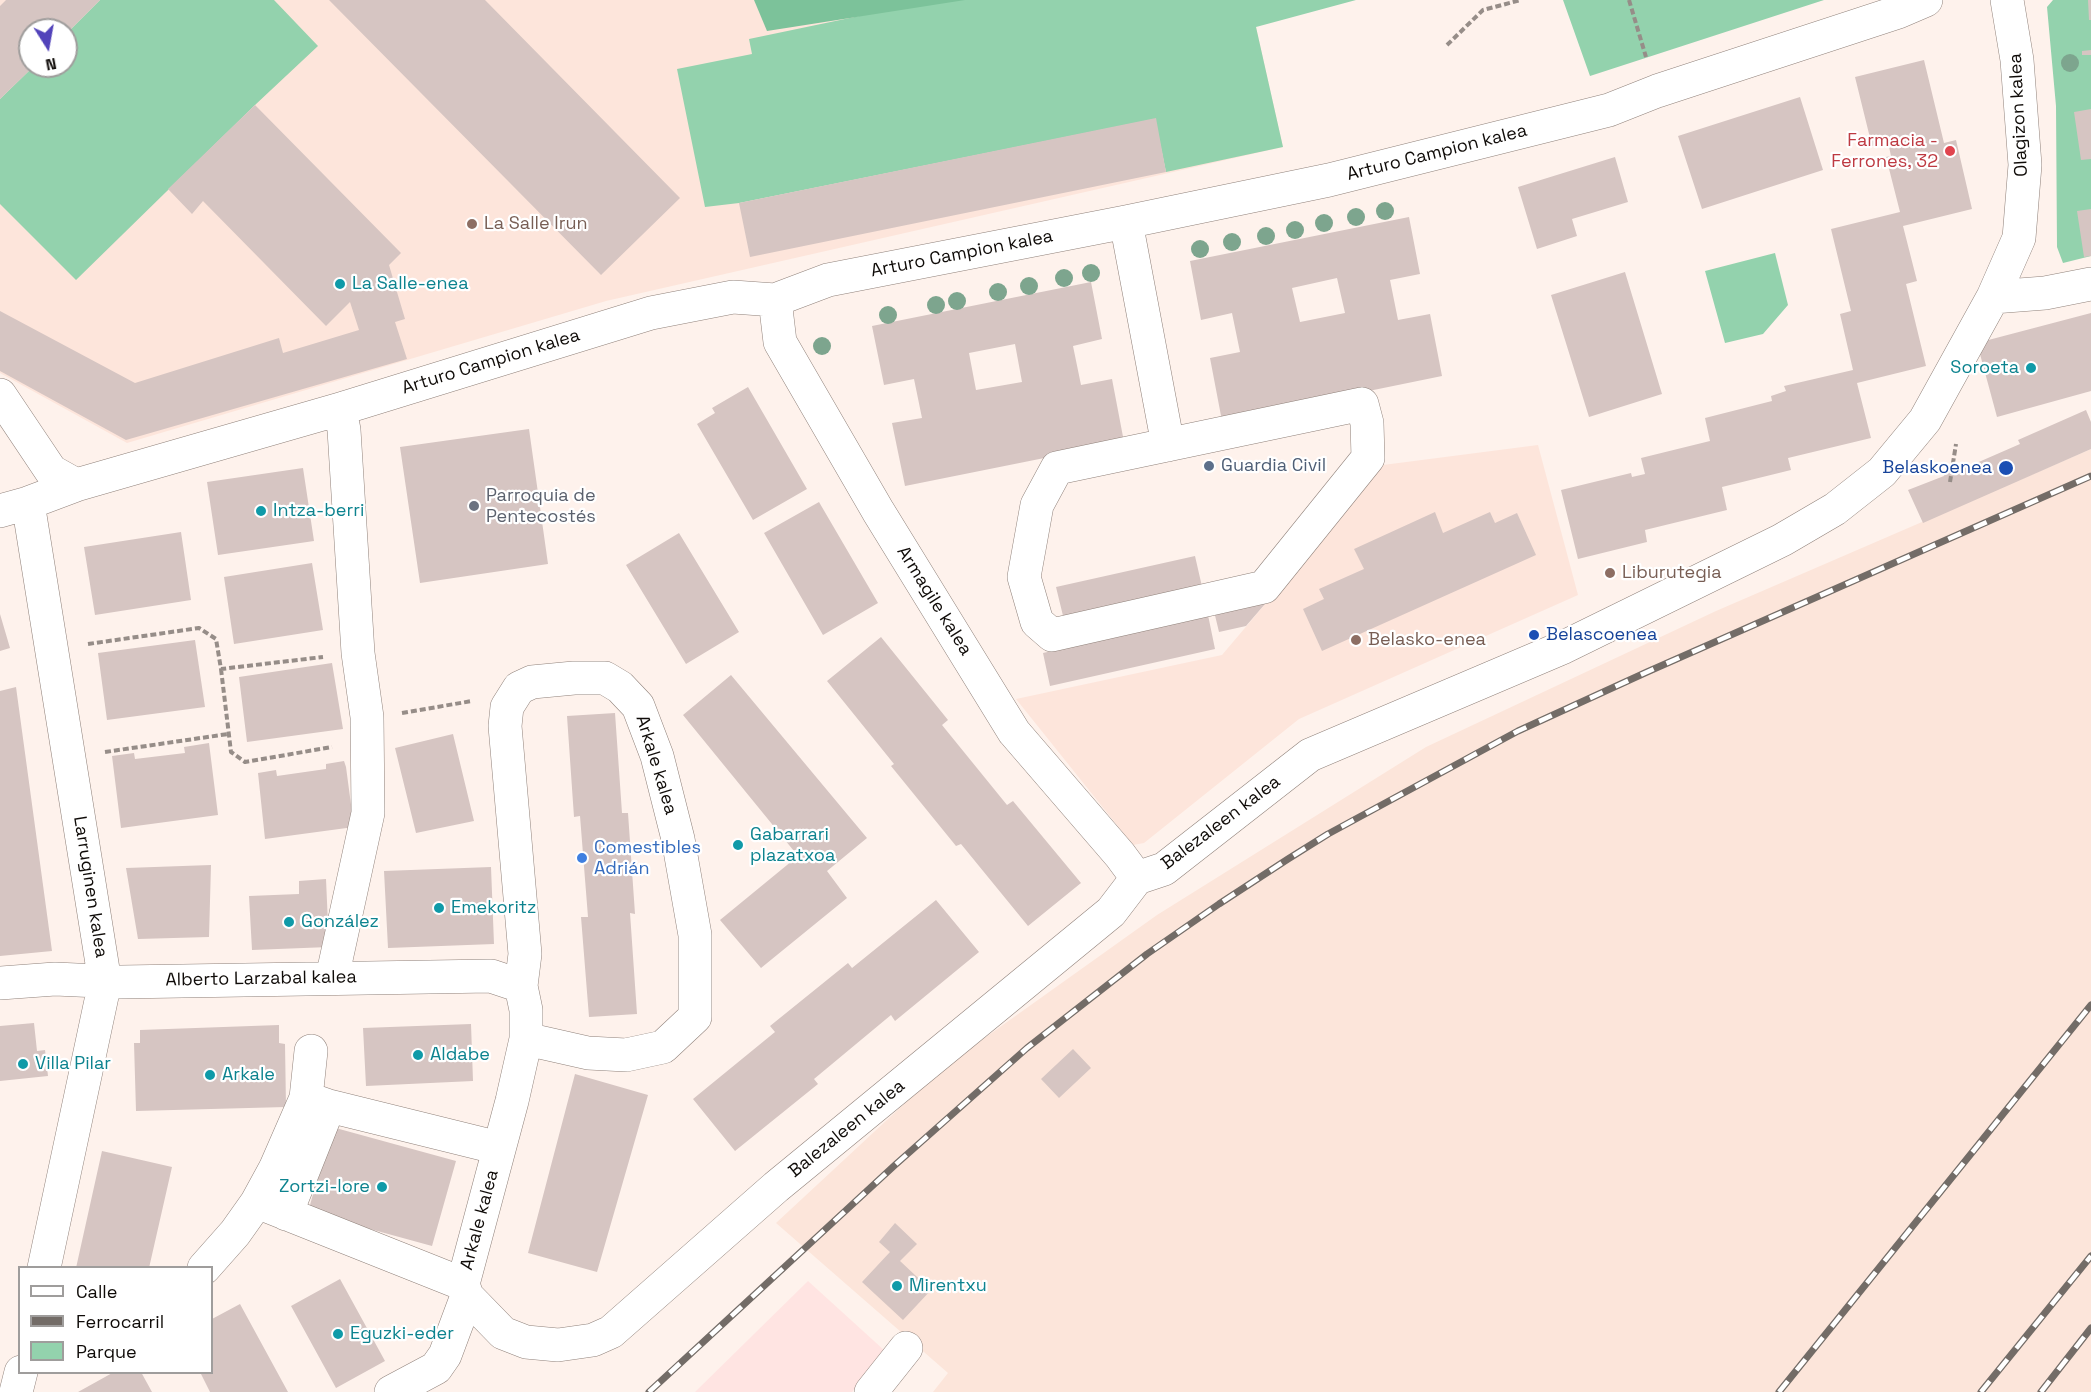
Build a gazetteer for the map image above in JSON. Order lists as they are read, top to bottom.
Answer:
{
  "streets": {
    "street": [
      "Olagizon kalea",
      "Arturo Campion kalea",
      "Armagile kalea",
      "Arkale kalea",
      "Balezaleen kalea",
      "Larruginen kalea",
      "Alberto Larzabal kalea"
    ]
  },
  "crossings": [
    ["Olagizon kalea", "Balezaleen kalea"],
    ["Arturo Campion kalea", "Armagile kalea"],
    ["Arturo Campion kalea", "Larruginen kalea"],
    ["Armagile kalea", "Balezaleen kalea"],
    ["Arkale kalea", "Balezaleen kalea"],
    ["Arkale kalea", "Alberto Larzabal kalea"],
    ["Larruginen kalea", "Alberto Larzabal kalea"]
  ],
  "places": [
    "Farmacia - Ferrones, 32",
    "La Salle Irun",
    "La Salle-enea",
    "Soroeta",
    "Guardia Civil",
    "Belaskoenea",
    "Parroquia de Pentecostés",
    "Intza-berri",
    "Liburutegia",
    "Belascoenea",
    "Belasko-enea",
    "Gabarrari plazatxoa",
    "Comestibles Adrián",
    "Emekoritz",
    "González",
    "Aldabe",
    "Villa Pilar",
    "Arkale",
    "Zortzi-lore",
    "Mirentxu",
    "Eguzki-eder"
  ],
  "legend": ["Calle", "Ferrocarril", "Parque"],
  "north": "bottom"
}
